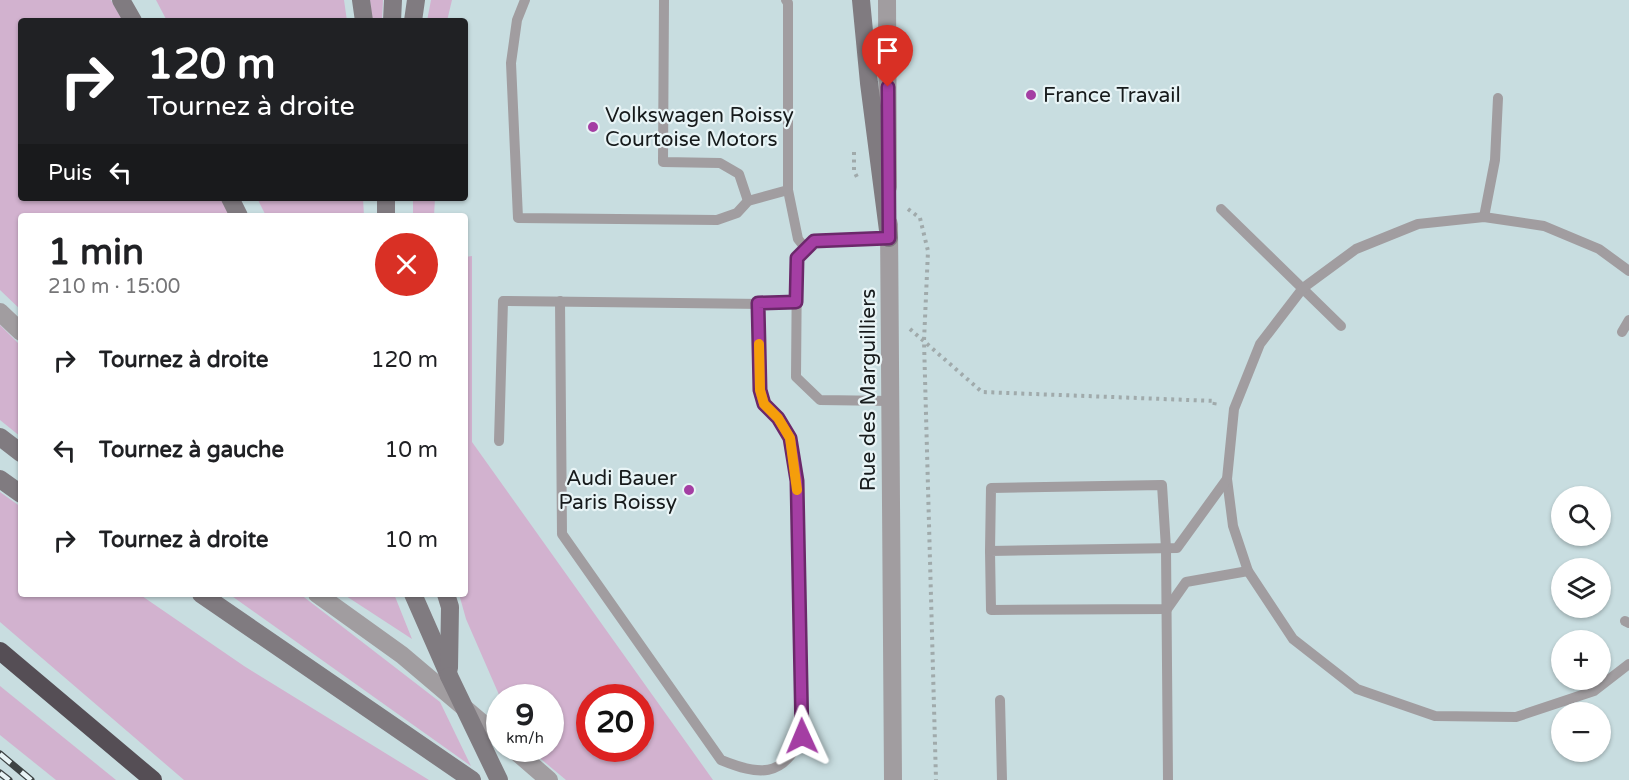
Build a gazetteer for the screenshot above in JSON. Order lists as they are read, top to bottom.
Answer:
{
  "streets": {
    "street": ["Rue des Marguilliers"]
  },
  "places": ["France Travail", "Volkswagen Roissy Courtoise Motors", "Audi Bauer Paris Roissy"],
  "page": {
    "turn": ["120 m", "Tournez à droite"],
    "then": "Puis",
    "heading": ["1 min", "210 m · 15:00"],
    "list": [
      {
        "name": "Tournez à droite",
        "value": "120 m"
      },
      {
        "name": "Tournez à gauche",
        "value": "10 m"
      },
      {
        "name": "Tournez à droite",
        "value": "10 m"
      }
    ],
    "map_buttons": ["+", "−"],
    "speed": "9 km/h",
    "limit": "20"
  }
}
